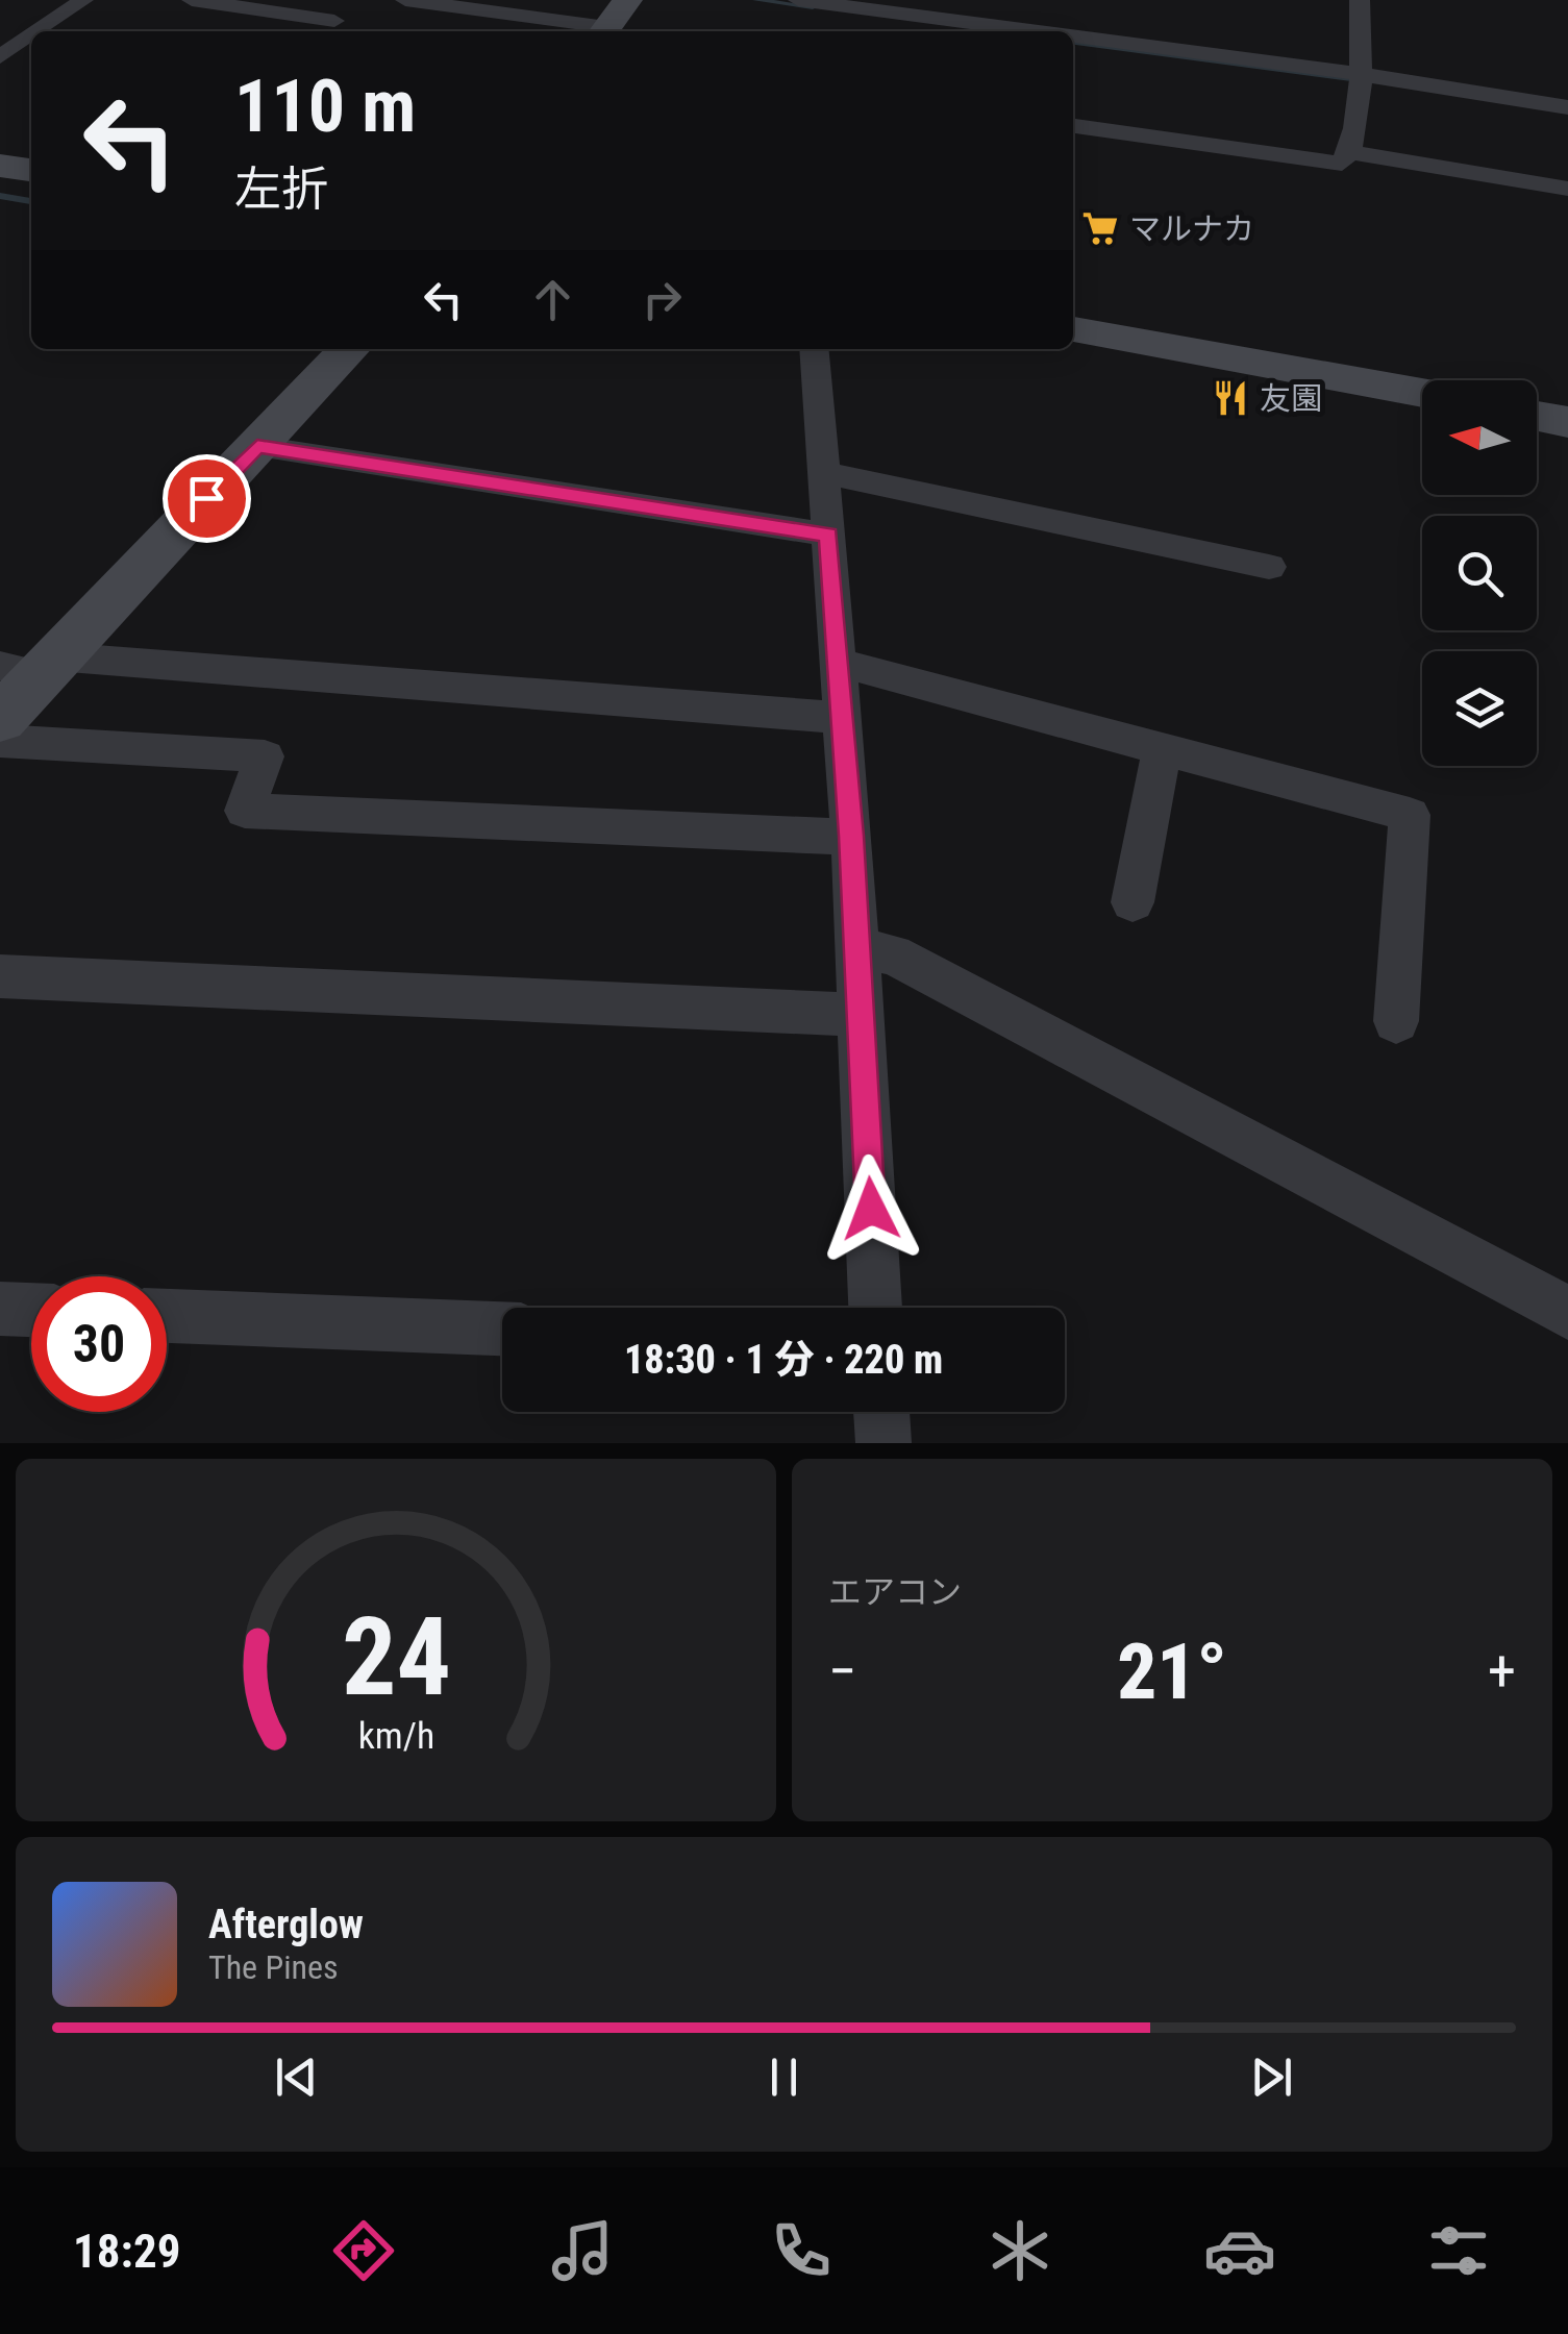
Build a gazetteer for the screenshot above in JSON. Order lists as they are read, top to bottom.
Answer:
{
  "places": {
    "supermarket": ["マルナカ"],
    "restaurant": ["友園"]
  },
  "north": "left",
  "page": {
    "turn": ["110 m", "左折"],
    "limit": "30",
    "trip": "18:30 · 1 分 · 220 m",
    "tile": "エアコン",
    "heat": ["−", "21°", "+"],
    "song": ["Afterglow", "The Pines"],
    "tabs": "18:29",
    "gauge": ["24", "km/h"]
  }
}
